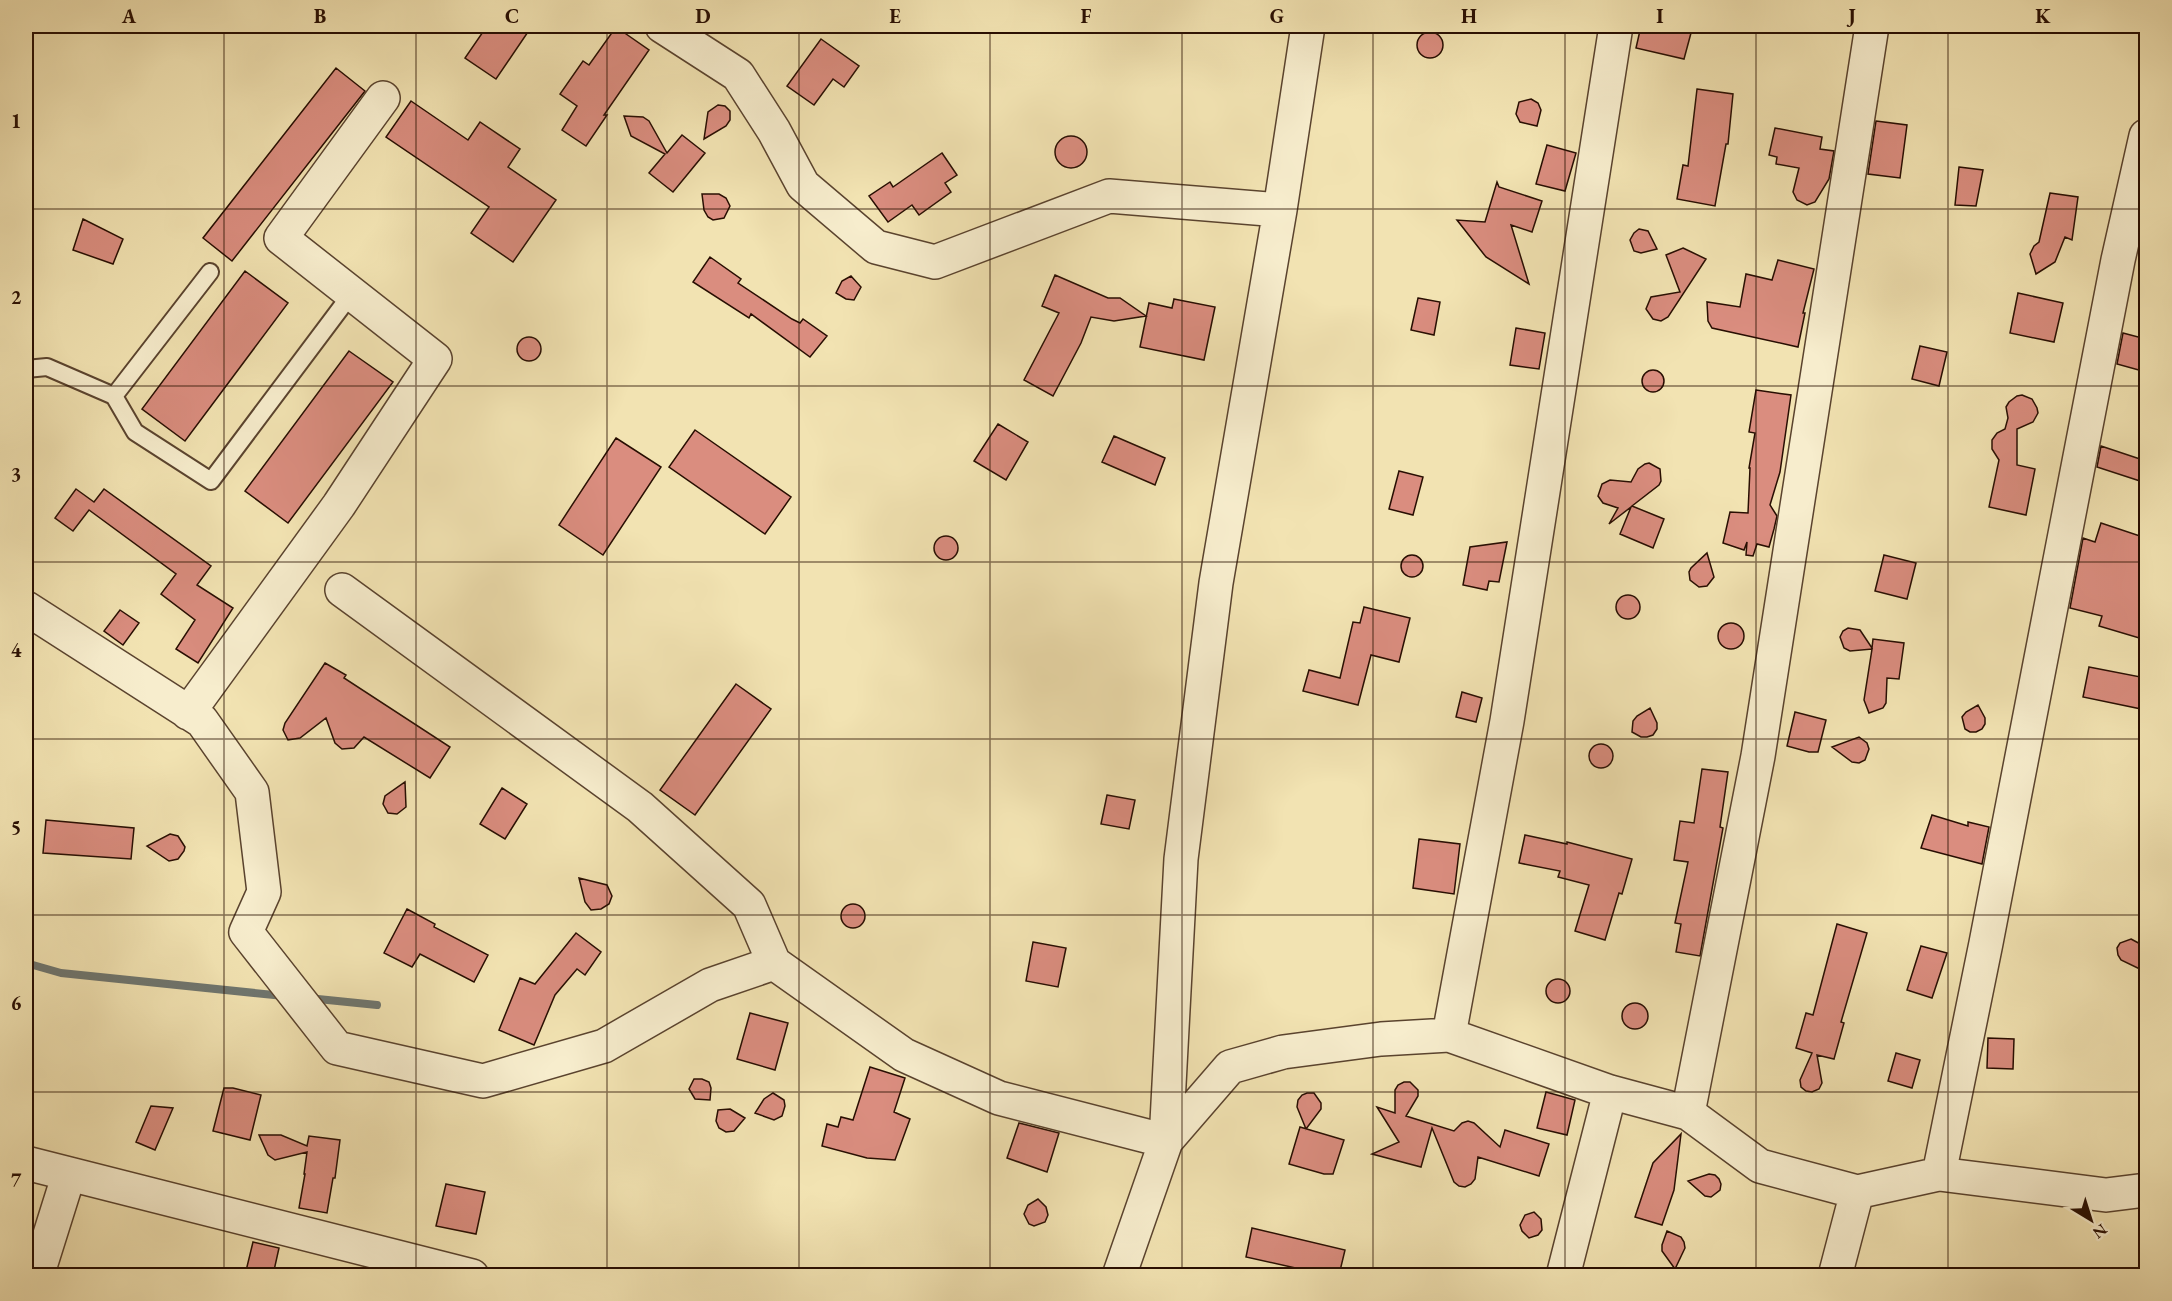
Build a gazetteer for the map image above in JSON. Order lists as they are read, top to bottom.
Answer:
{
  "north": "bottom right",
  "grid": {
    "columns": [
      "A",
      "B",
      "C",
      "D",
      "E",
      "F",
      "G",
      "H",
      "I",
      "J",
      "K"
    ],
    "rows": [
      "1",
      "2",
      "3",
      "4",
      "5",
      "6",
      "7"
    ]
  }
}
